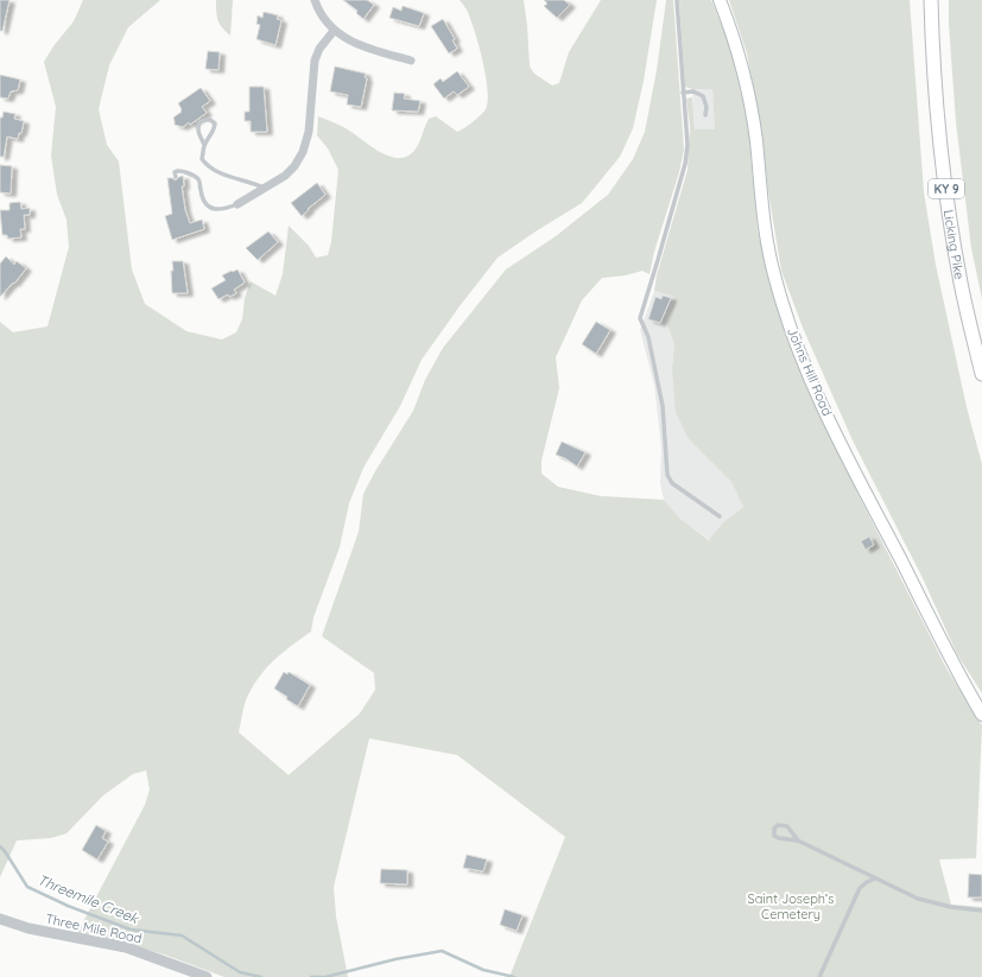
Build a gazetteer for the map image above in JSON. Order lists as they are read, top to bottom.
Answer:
{
  "streets": {
    "main road": ["KY 9", "Licking Pike", "Johns Hill Road"],
    "street": ["Three Mile Road"]
  },
  "water": ["Threemile Creek"],
  "parks": ["Saint Joseph’s Cemetery"]
}
